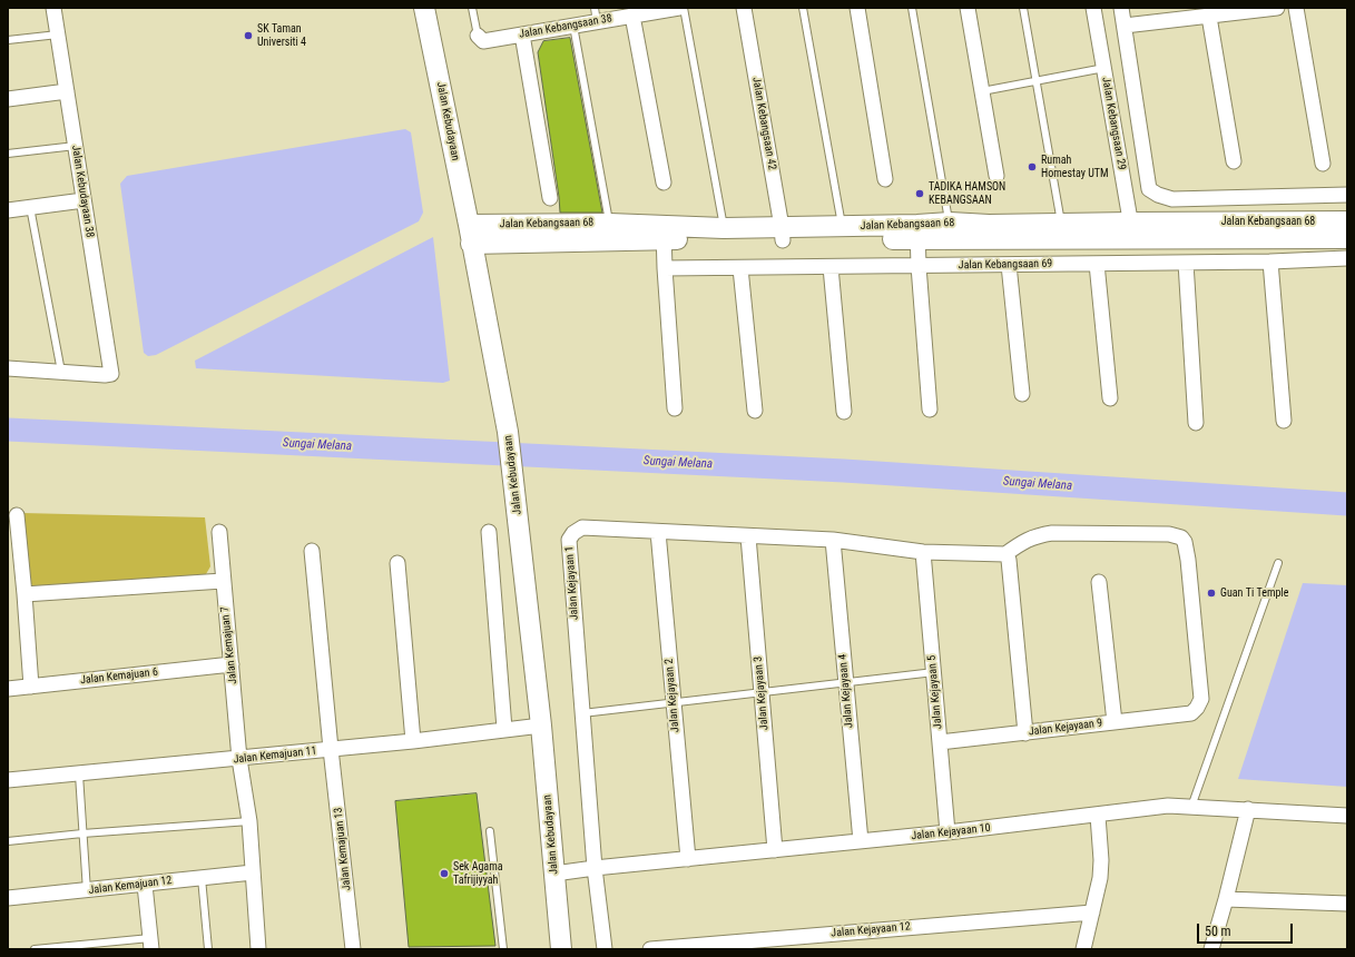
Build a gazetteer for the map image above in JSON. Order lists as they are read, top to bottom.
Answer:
{
  "streets": {
    "street": [
      "Jalan Kebangsaan 38",
      "Jalan Kebudayaan",
      "Jalan Kebangsaan 42",
      "Jalan Kebangsaan 29",
      "Jalan Kebudayaan 38",
      "Jalan Kebangsaan 68",
      "Jalan Kebangsaan 69",
      "Jalan Kejayaan 1",
      "Jalan Kemajuan 7",
      "Jalan Kemajuan 6",
      "Jalan Kejayaan 4",
      "Jalan Kejayaan 5",
      "Jalan Kejayaan 3",
      "Jalan Kejayaan 2",
      "Jalan Kejayaan 9",
      "Jalan Kemajuan 11",
      "Jalan Kejayaan 10",
      "Jalan Kemajuan 13",
      "Jalan Kemajuan 12",
      "Jalan Kejayaan 12"
    ]
  },
  "crossings": [
    ["Jalan Kebudayaan", "Jalan Kebangsaan 68"],
    ["Jalan Kebudayaan", "Jalan Kemajuan 11"],
    ["Jalan Kebudayaan", "Jalan Kejayaan 10"],
    ["Jalan Kebangsaan 42", "Jalan Kebangsaan 68"],
    ["Jalan Kebangsaan 29", "Jalan Kebangsaan 68"],
    ["Jalan Kejayaan 1", "Jalan Kejayaan 4"],
    ["Jalan Kejayaan 1", "Jalan Kejayaan 5"],
    ["Jalan Kejayaan 1", "Jalan Kejayaan 3"],
    ["Jalan Kejayaan 1", "Jalan Kejayaan 2"],
    ["Jalan Kejayaan 1", "Jalan Kejayaan 10"],
    ["Jalan Kemajuan 7", "Jalan Kemajuan 6"],
    ["Jalan Kemajuan 7", "Jalan Kemajuan 11"],
    ["Jalan Kemajuan 7", "Jalan Kemajuan 12"],
    ["Jalan Kejayaan 4", "Jalan Kejayaan 10"],
    ["Jalan Kejayaan 5", "Jalan Kejayaan 9"],
    ["Jalan Kejayaan 5", "Jalan Kejayaan 10"],
    ["Jalan Kejayaan 3", "Jalan Kejayaan 10"],
    ["Jalan Kejayaan 2", "Jalan Kejayaan 10"],
    ["Jalan Kemajuan 11", "Jalan Kemajuan 13"]
  ],
  "water": ["Sungai Melana"],
  "places": [
    "SK Taman Universiti 4",
    "Rumah Homestay UTM",
    "TADIKA HAMSON KEBANGSAAN",
    "Guan Ti Temple",
    "Sek Agama Tafrijiyyah"
  ],
  "scale_bar": "50 m"
}
